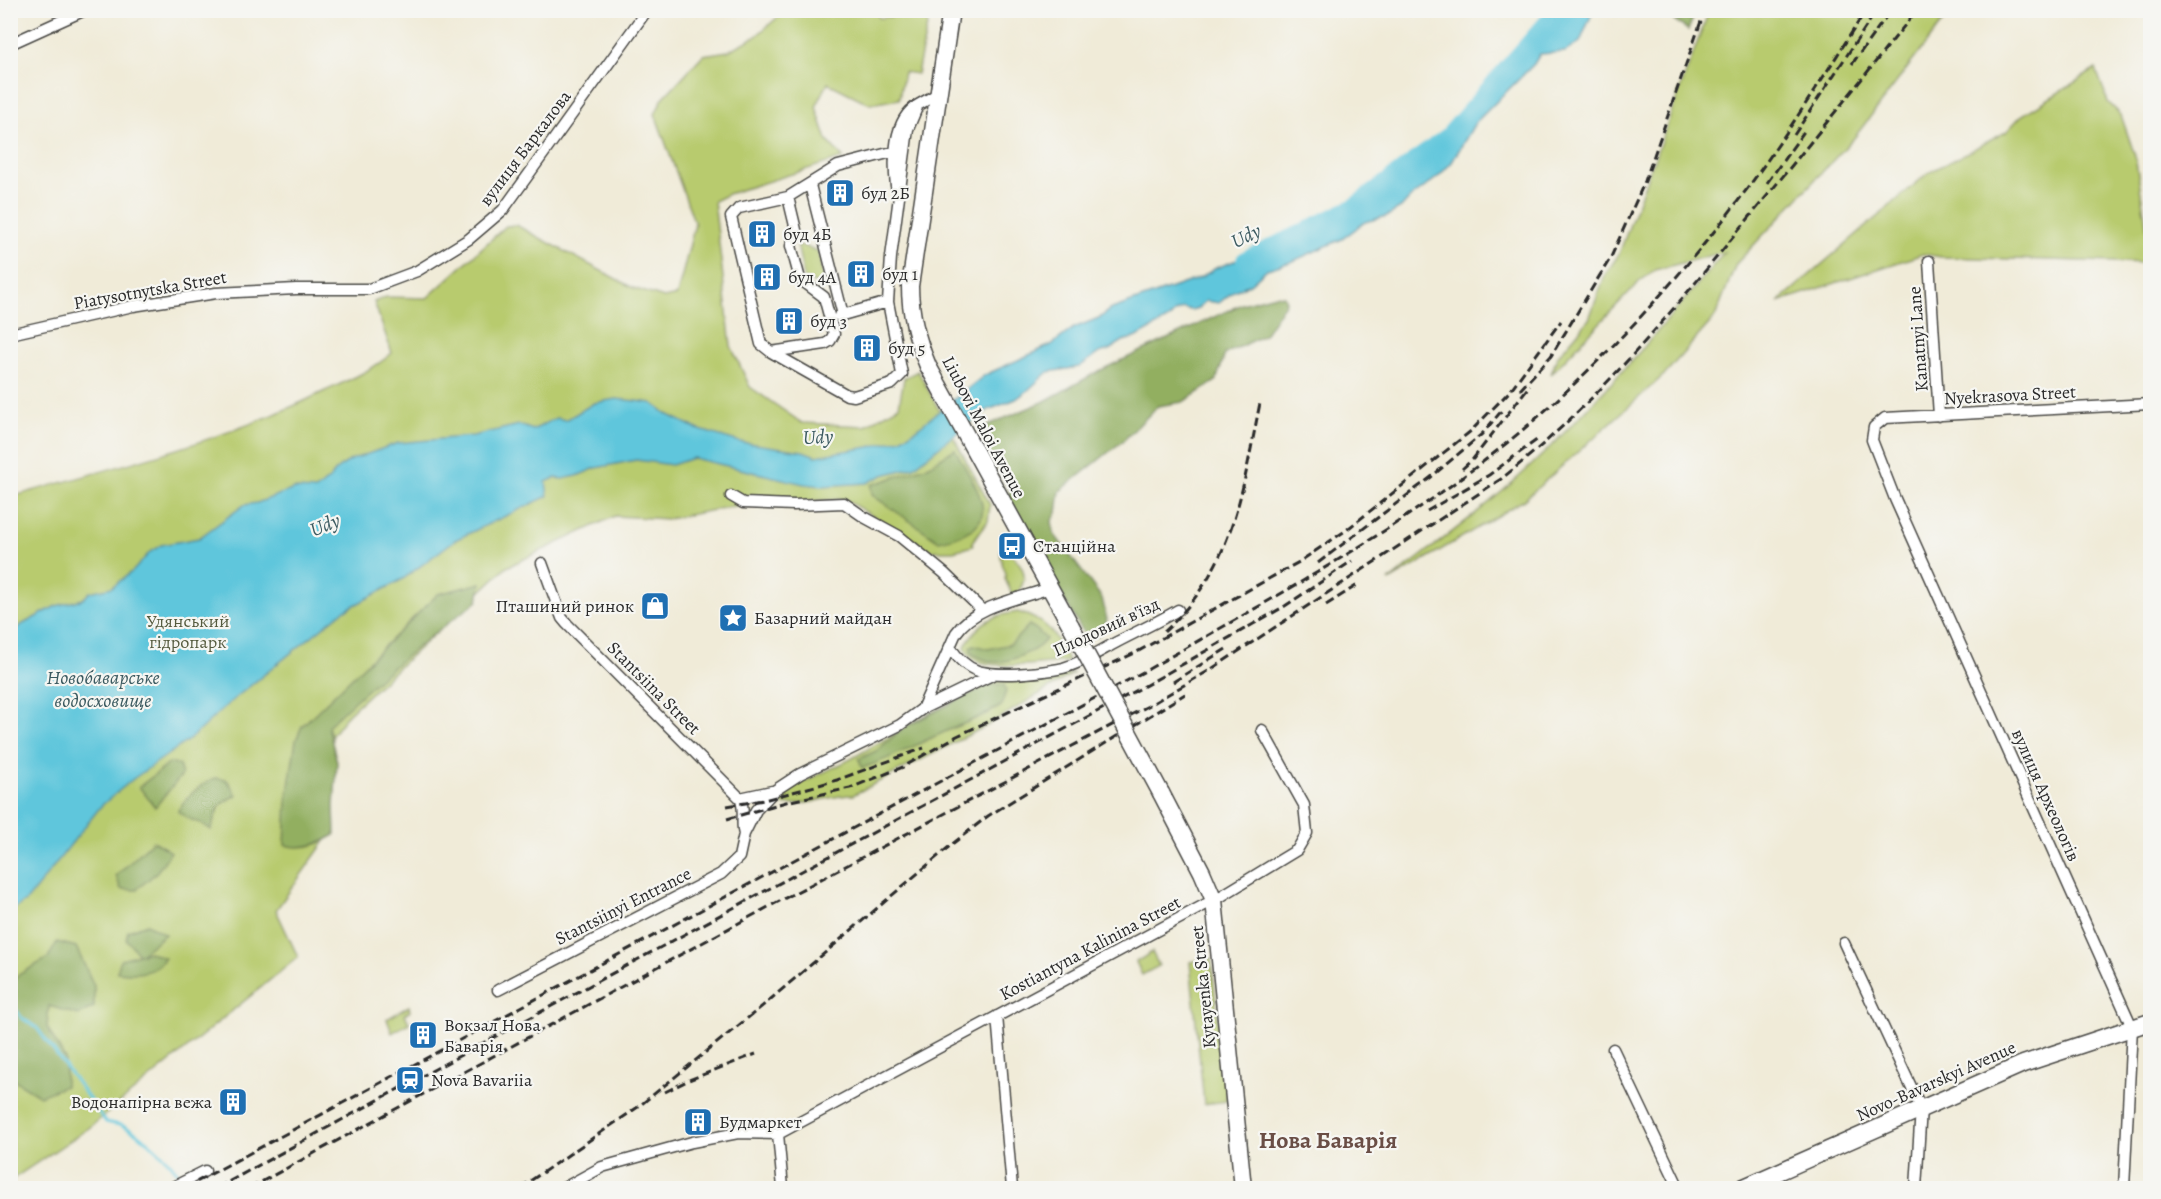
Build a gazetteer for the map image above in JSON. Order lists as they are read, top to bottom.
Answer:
{
  "streets": {
    "main road": ["Liubovi Maloi Avenue", "Kytayenka Street", "Novo-Bavarskyi Avenue"],
    "street": [
      "вулиця Баркалова",
      "Piatysotnytska Street",
      "Kanatnyi Lane",
      "Nyekrasova Street",
      "Плодовий в'їзд",
      "Stantsiina Street",
      "вулиця Археологів",
      "Stantsiinyi Entrance",
      "Kostiantyna Kalinina Street"
    ]
  },
  "crossings": [
    ["вулиця Баркалова", "Piatysotnytska Street"],
    ["Kanatnyi Lane", "Nyekrasova Street"],
    ["Nyekrasova Street", "вулиця Археологів"],
    ["Liubovi Maloi Avenue", "Kytayenka Street"],
    ["вулиця Археологів", "Novo-Bavarskyi Avenue"],
    ["Kostiantyna Kalinina Street", "Kytayenka Street"]
  ],
  "districts": ["Нова Баварія"],
  "water": ["Udy", "Новобаварське водосховище"],
  "parks": ["Удянський гідропарк"],
  "places": {
    "building": [
      "буд 2Б",
      "буд 4Б",
      "буд 1",
      "буд 4А",
      "буд 3",
      "буд 5",
      "Вокзал Нова Баварія",
      "Водонапірна вежа",
      "Будмаркет"
    ],
    "bus stop": ["Станційна"],
    "shop": ["Пташиний ринок"],
    "place": ["Базарний майдан"],
    "station": ["Nova Bavarіia"]
  }
}
